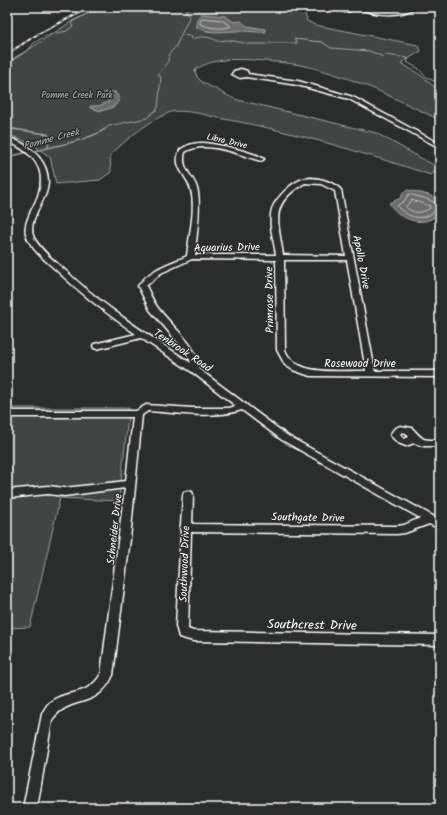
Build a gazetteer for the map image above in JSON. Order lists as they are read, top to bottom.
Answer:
{
  "streets": {
    "street": [
      "Libra Drive",
      "Aquarius Drive",
      "Apollo Drive",
      "Primrose Drive",
      "Tenbrook Road",
      "Rosewood Drive",
      "Southgate Drive",
      "Schneider Drive",
      "Southwood Drive",
      "Southcrest Drive"
    ]
  },
  "crossings": [
    ["Libra Drive", "Aquarius Drive"],
    ["Aquarius Drive", "Apollo Drive"],
    ["Aquarius Drive", "Primrose Drive"],
    ["Aquarius Drive", "Tenbrook Road"],
    ["Apollo Drive", "Primrose Drive"],
    ["Apollo Drive", "Rosewood Drive"],
    ["Primrose Drive", "Rosewood Drive"],
    ["Tenbrook Road", "Southgate Drive"],
    ["Southgate Drive", "Southwood Drive"],
    ["Southwood Drive", "Southcrest Drive"]
  ],
  "water": ["Pomme Creek"],
  "parks": ["Pomme Creek Park"]
}
